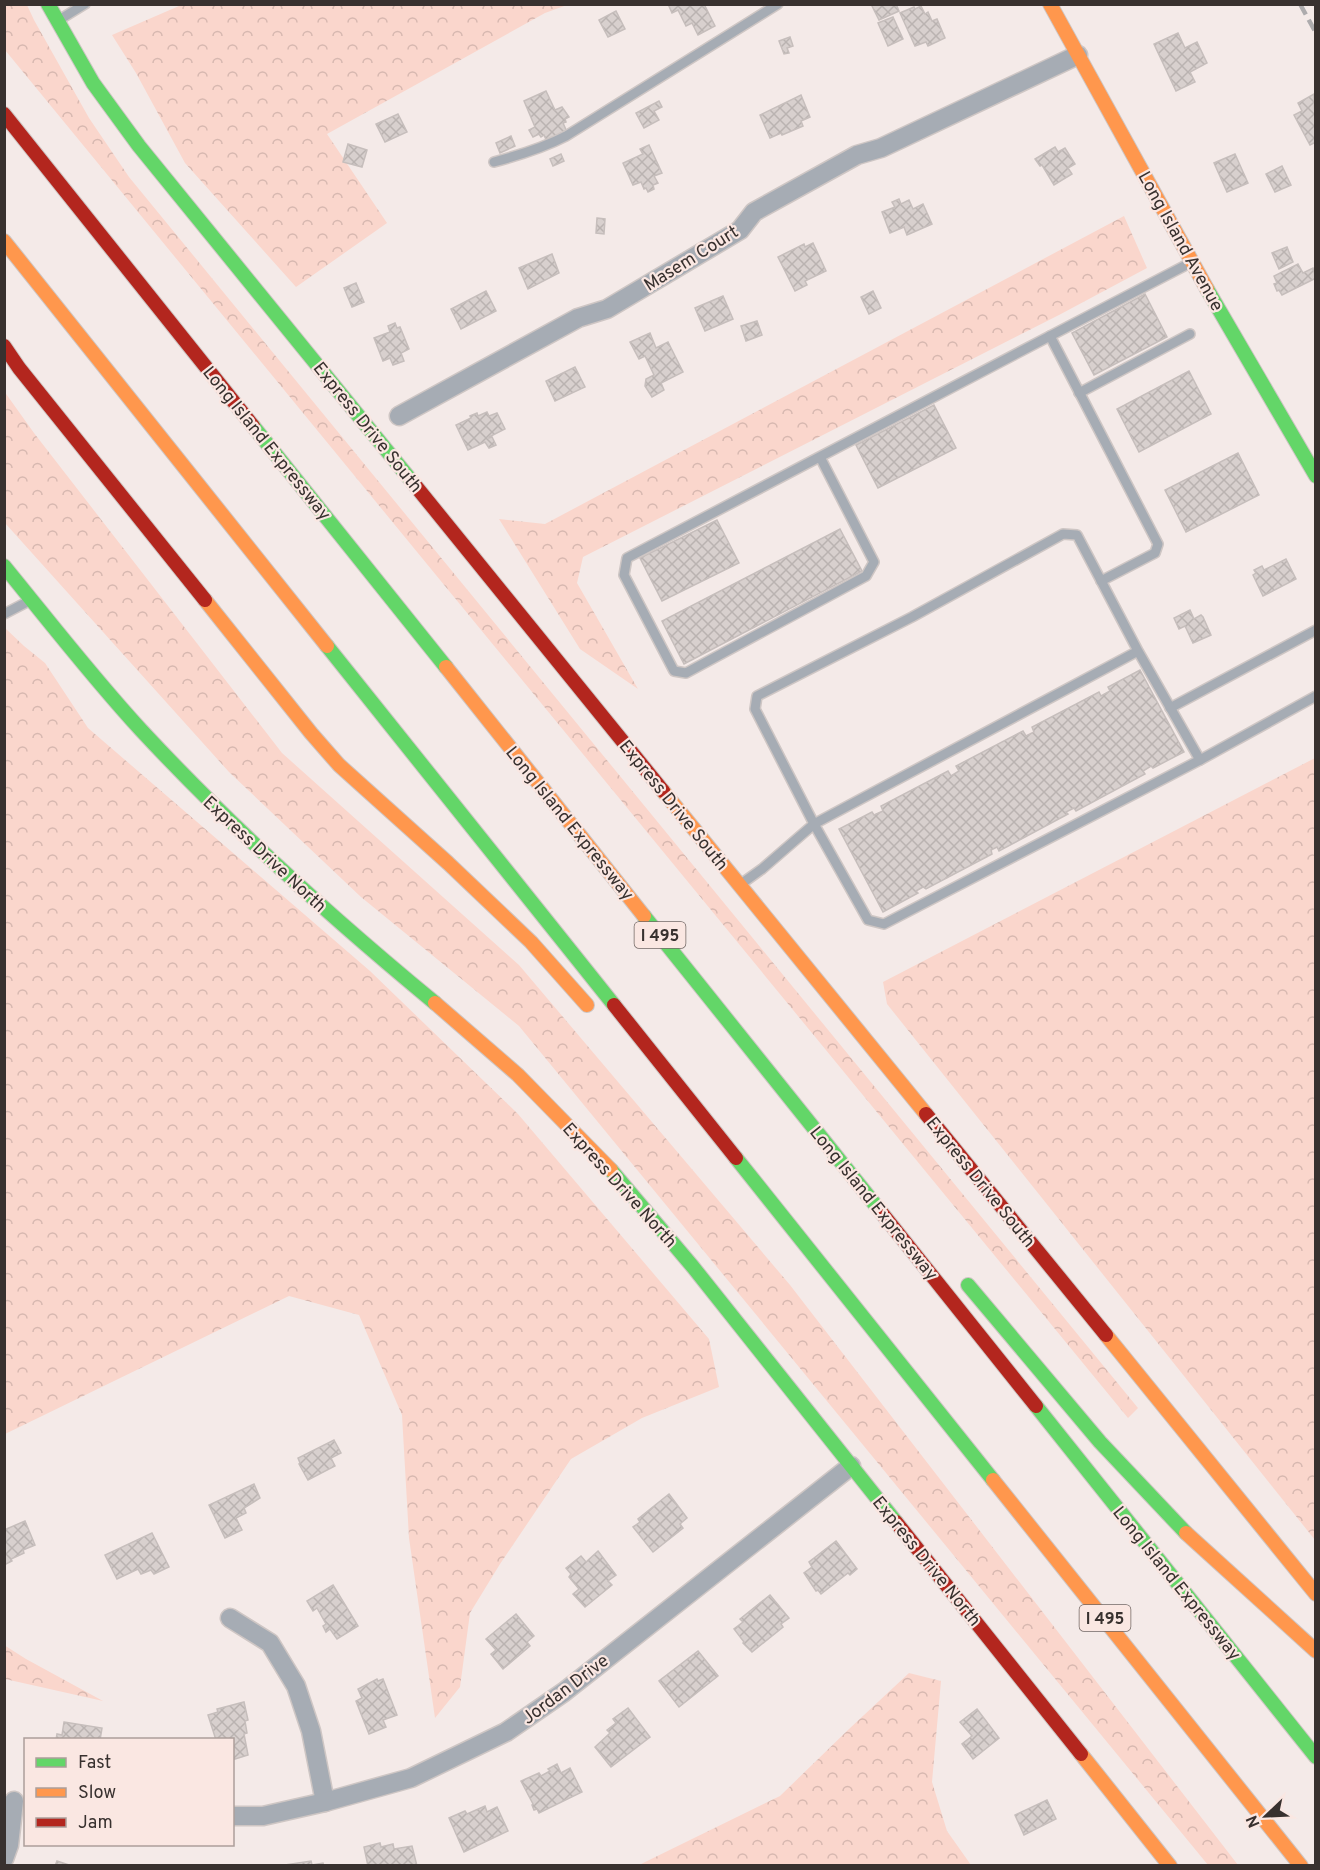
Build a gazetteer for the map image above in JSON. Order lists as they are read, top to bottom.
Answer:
{
  "streets": {
    "main road": [
      "Long Island Avenue",
      "Express Drive South",
      "Long Island Expressway",
      "Express Drive North",
      "I 495"
    ],
    "street": ["Masem Court", "Jordan Drive"]
  },
  "crossings": [
    ["Long Island Avenue", "Masem Court"],
    ["Express Drive North", "Jordan Drive"]
  ],
  "legend": ["Fast", "Slow", "Jam"],
  "north": "bottom left"
}
